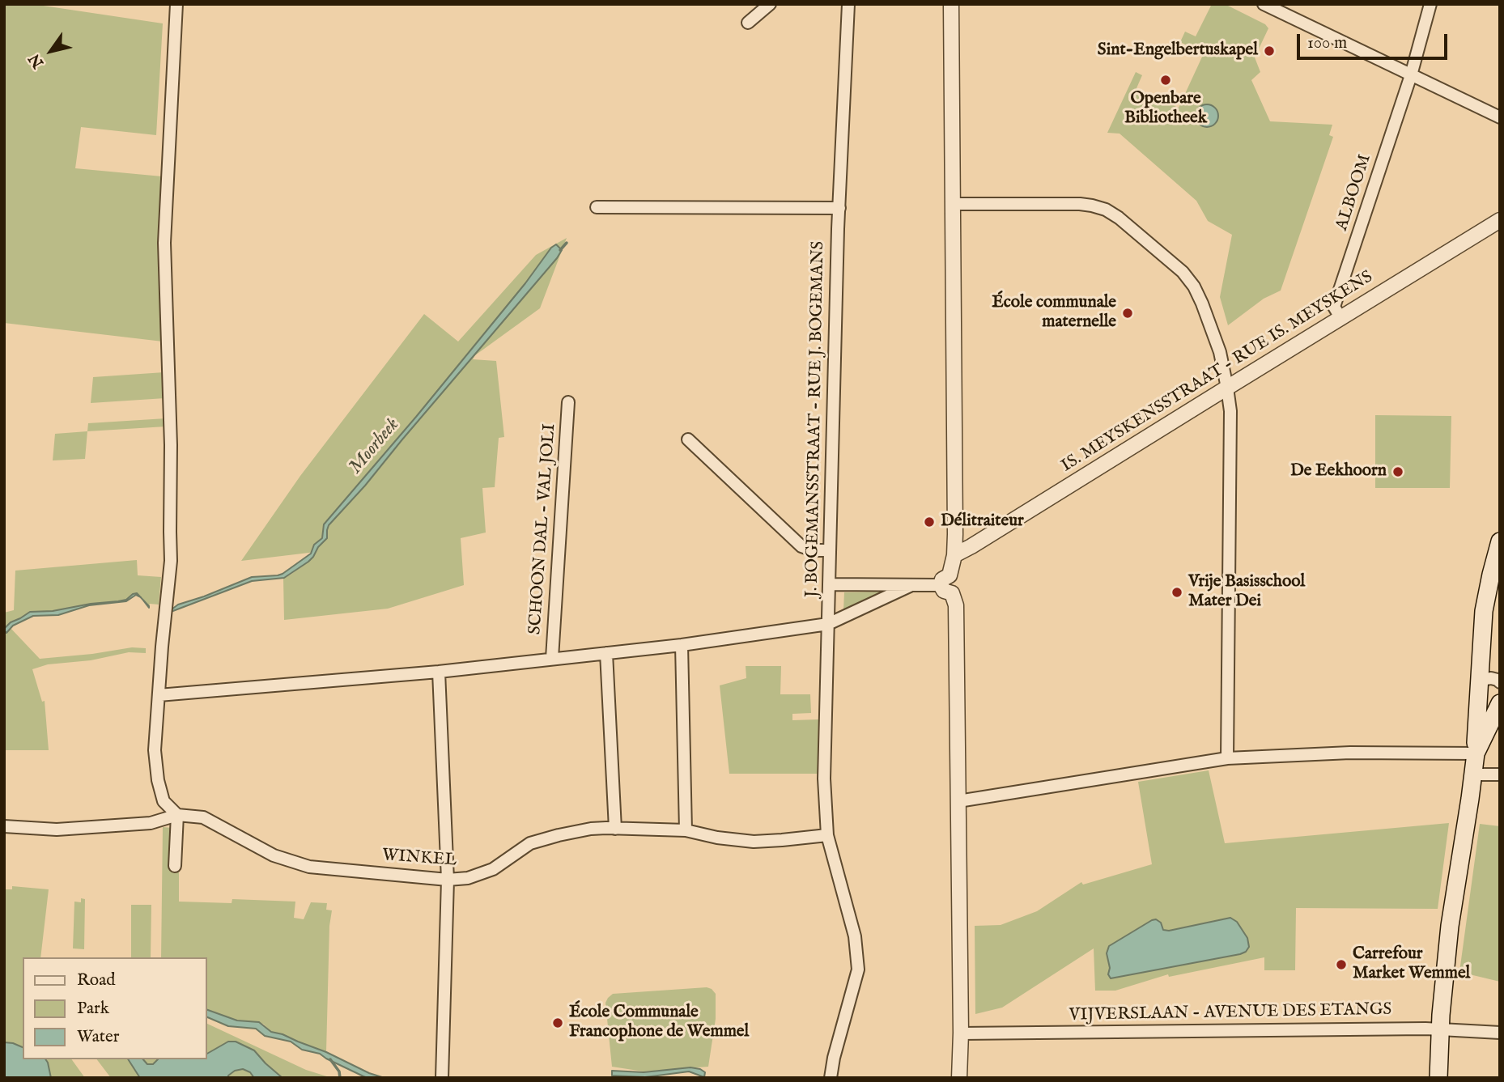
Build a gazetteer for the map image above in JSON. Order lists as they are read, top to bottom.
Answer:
{
  "streets": {
    "street": [
      "ALBOOM",
      "IS. MEYSKENSSTRAAT - RUE IS. MEYSKENS",
      "J. BOGEMANSSTRAAT - RUE J. BOGEMANS",
      "SCHOON DAL - VAL JOLI",
      "WINKEL",
      "VIJVERSLAAN - AVENUE DES ETANGS"
    ]
  },
  "crossings": [
    ["ALBOOM", "IS. MEYSKENSSTRAAT - RUE IS. MEYSKENS"],
    ["J. BOGEMANSSTRAAT - RUE J. BOGEMANS", "WINKEL"]
  ],
  "water": ["Moorbeek"],
  "places": [
    "Sint-Engelbertuskapel",
    "Openbare Bibliotheek",
    "École communale maternelle",
    "De Eekhoorn",
    "Délitraiteur",
    "Vrije Basisschool Mater Dei",
    "Carrefour Market Wemmel",
    "École Communale Francophone de Wemmel"
  ],
  "legend": ["Road", "Park", "Water"],
  "scale_bar": "100 m",
  "north": "bottom left"
}
